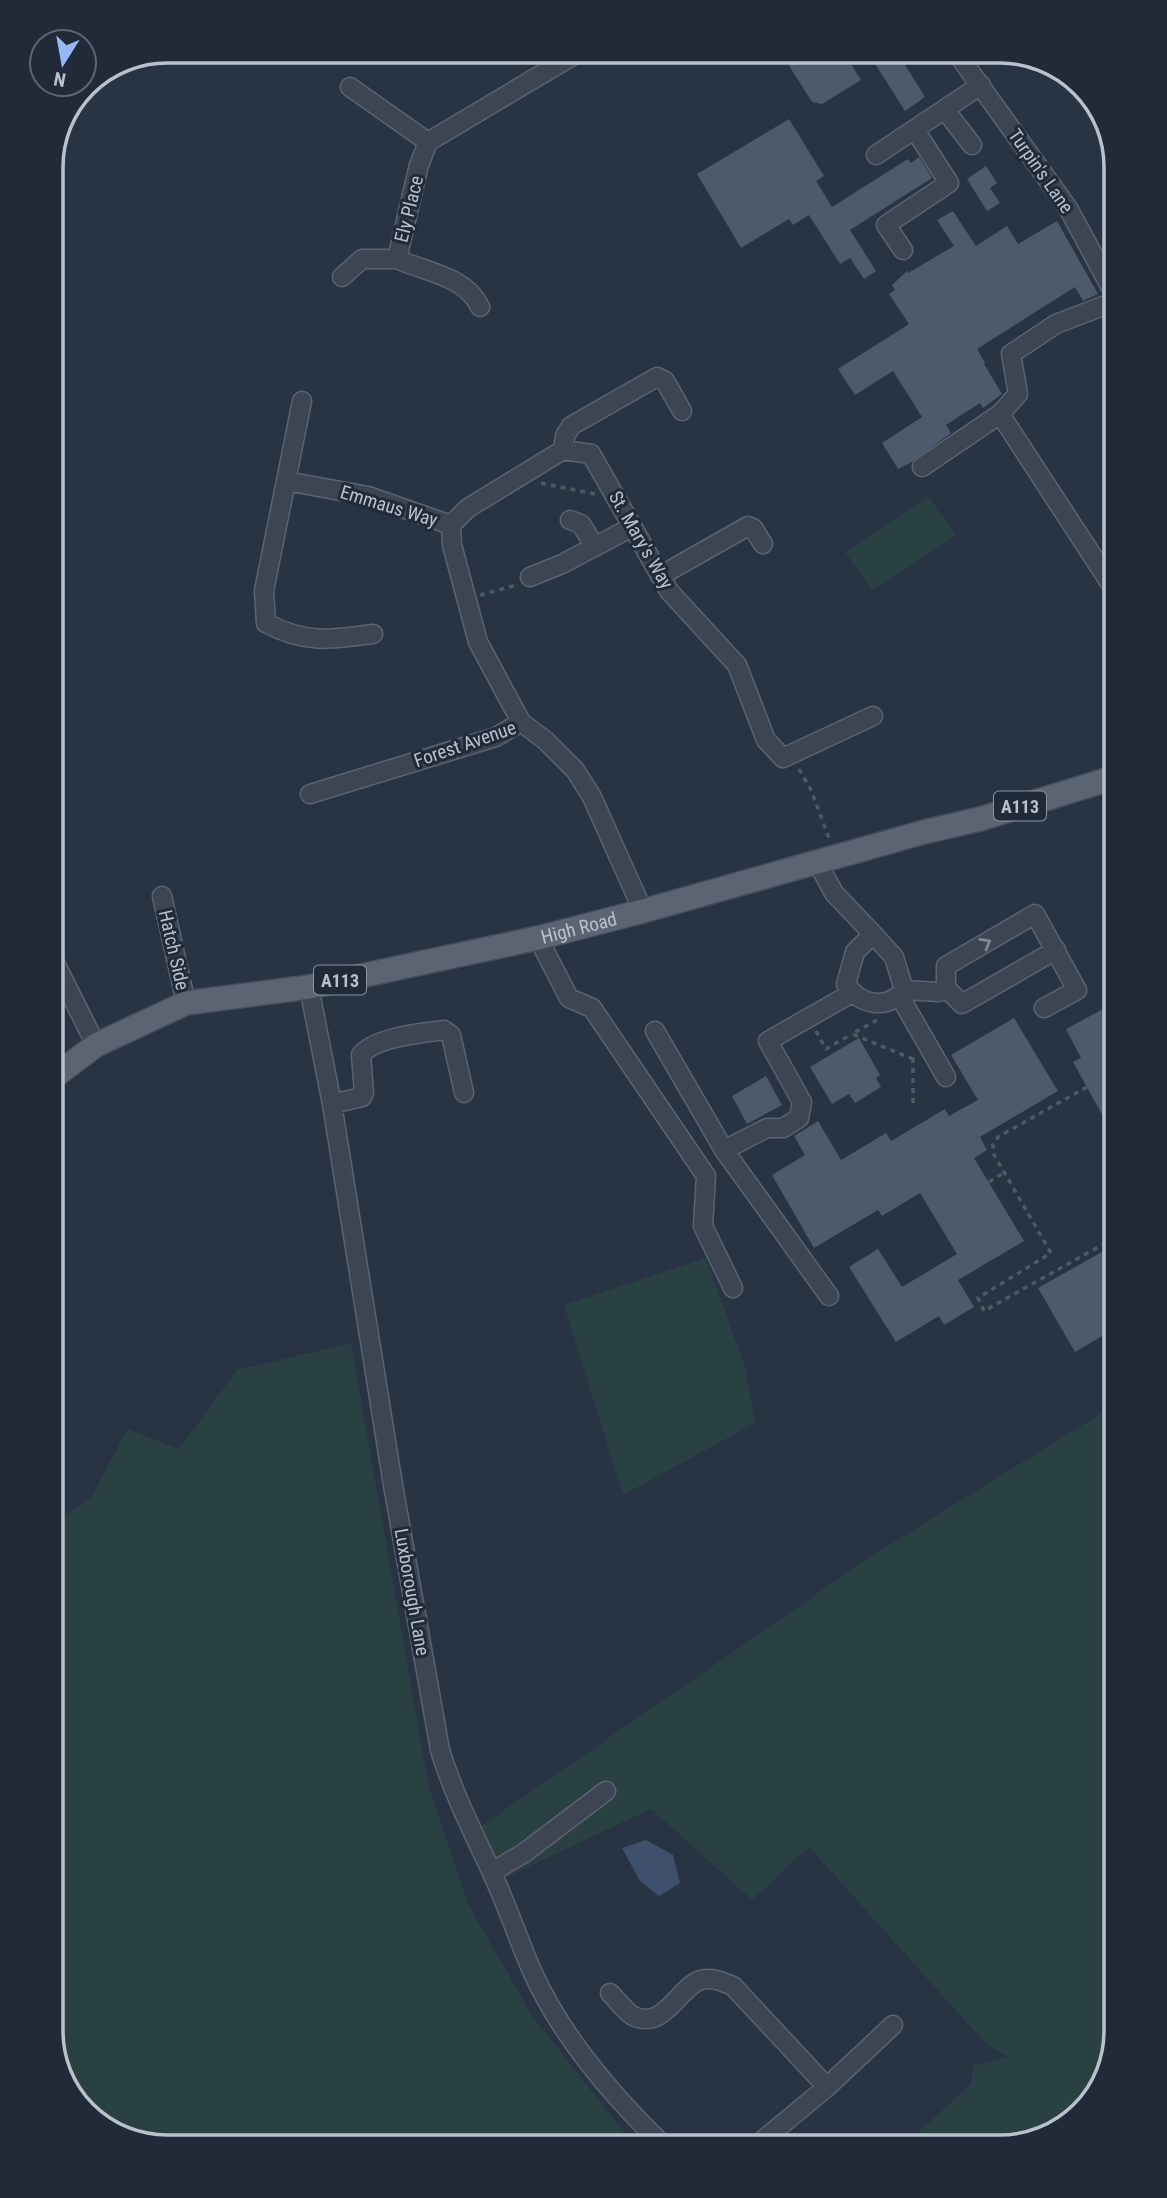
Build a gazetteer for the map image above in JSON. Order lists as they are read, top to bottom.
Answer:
{
  "streets": {
    "main road": ["A113", "High Road"],
    "street": [
      "Turpin's Lane",
      "Ely Place",
      "Emmaus Way",
      "St. Mary's Way",
      "Forest Avenue",
      "Hatch Side",
      "Luxborough Lane"
    ]
  },
  "crossings": [
    ["Forest Avenue", "High Road"],
    ["High Road", "Hatch Side"],
    ["High Road", "Luxborough Lane"]
  ],
  "north": "bottom"
}
